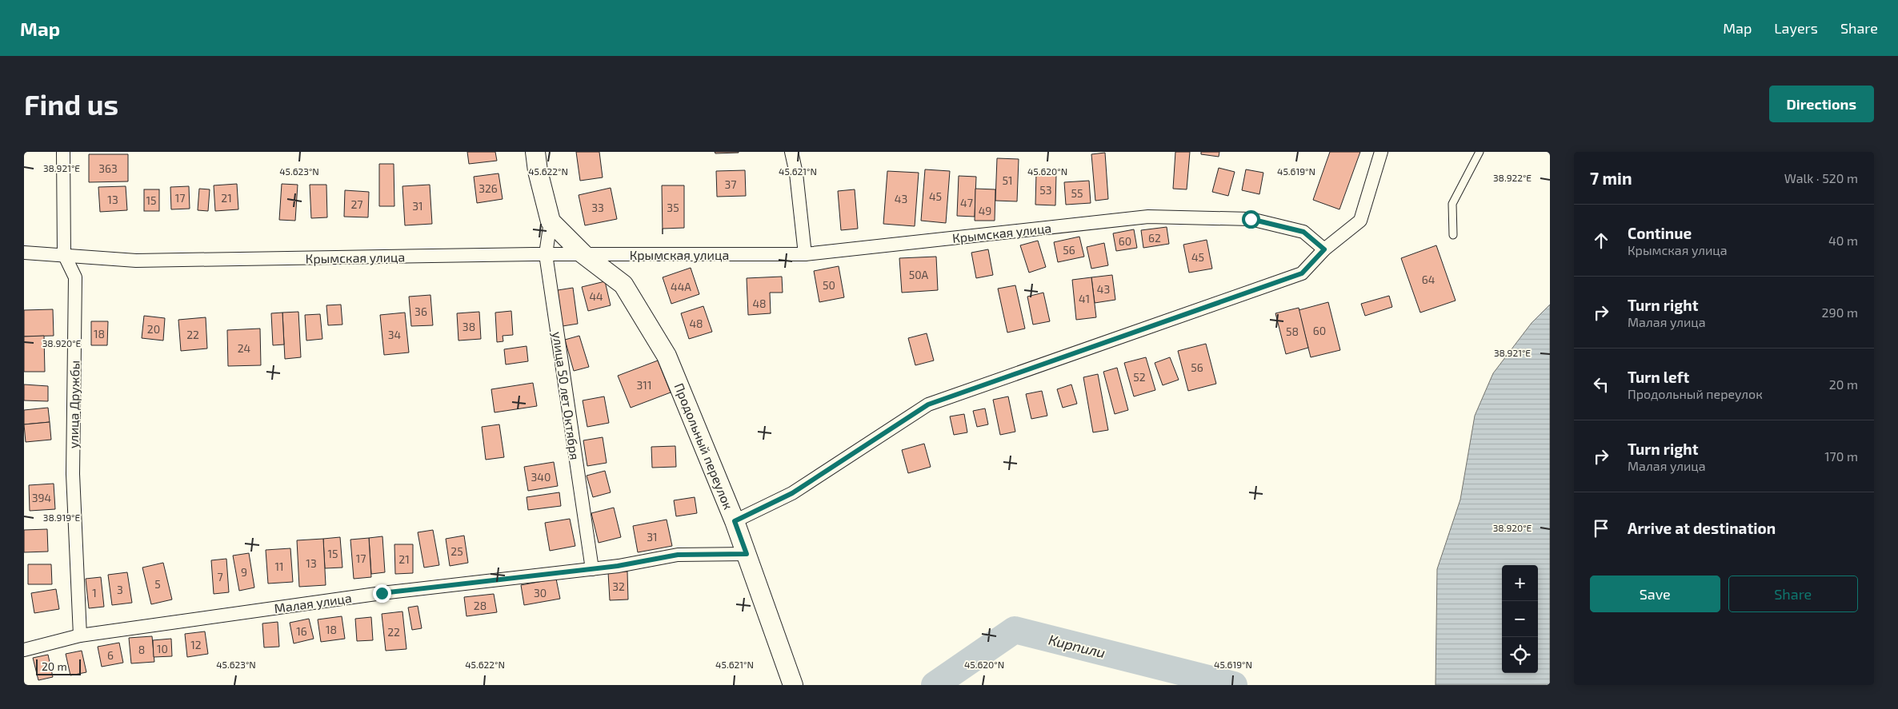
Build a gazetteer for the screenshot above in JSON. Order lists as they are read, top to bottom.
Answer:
{
  "streets": {
    "street": [
      "Крымская улица",
      "улица 50 лет Октября",
      "улица Дружбы",
      "Продольный переулок",
      "Малая улица"
    ]
  },
  "crossings": [
    ["Крымская улица", "улица 50 лет Октября"],
    ["Крымская улица", "улица Дружбы"],
    ["Крымская улица", "Продольный переулок"],
    ["улица 50 лет Октября", "Малая улица"],
    ["улица Дружбы", "Малая улица"],
    ["Продольный переулок", "Малая улица"]
  ],
  "water": ["Кирпили"],
  "house_numbers": [
    "363",
    "51",
    "37",
    "326",
    "53",
    "55",
    "45",
    "17",
    "21",
    "43",
    "13",
    "15",
    "47",
    "27",
    "31",
    "33",
    "35",
    "49",
    "62",
    "60",
    "56",
    "45",
    "50А",
    "64",
    "50",
    "44А",
    "43",
    "44",
    "41",
    "48",
    "36",
    "48",
    "38",
    "20",
    "60",
    "58",
    "18",
    "22",
    "34",
    "24",
    "56",
    "52",
    "311",
    "340",
    "394",
    "31",
    "25",
    "15",
    "17",
    "21",
    "13",
    "11",
    "9",
    "7",
    "5",
    "32",
    "3",
    "1",
    "30",
    "28",
    "18",
    "16",
    "22",
    "12",
    "10",
    "8",
    "6"
  ],
  "scale_bar": "20 m",
  "page": {
    "header": "Map",
    "nav": ["Map", "Layers", "Share"],
    "buttons": [
      "Directions",
      ["Save", "Share"]
    ],
    "title": "Find us",
    "heading": ["7 min", "Walk · 520 m"],
    "list": [
      ["Continue", "Крымская улица", "40 m"],
      ["Turn right", "Малая улица", "290 m"],
      ["Turn left", "Продольный переулок", "20 m"],
      ["Turn right", "Малая улица", "170 m"],
      "Arrive at destination"
    ],
    "map_buttons": ["+", "−"],
    "scale": "20 m"
  },
  "coordinates": [
    "38.921°E",
    "45.623°N",
    "45.622°N",
    "45.621°N",
    "45.620°N",
    "45.619°N",
    "38.922°E",
    "38.920°E",
    "38.919°E"
  ]
}
